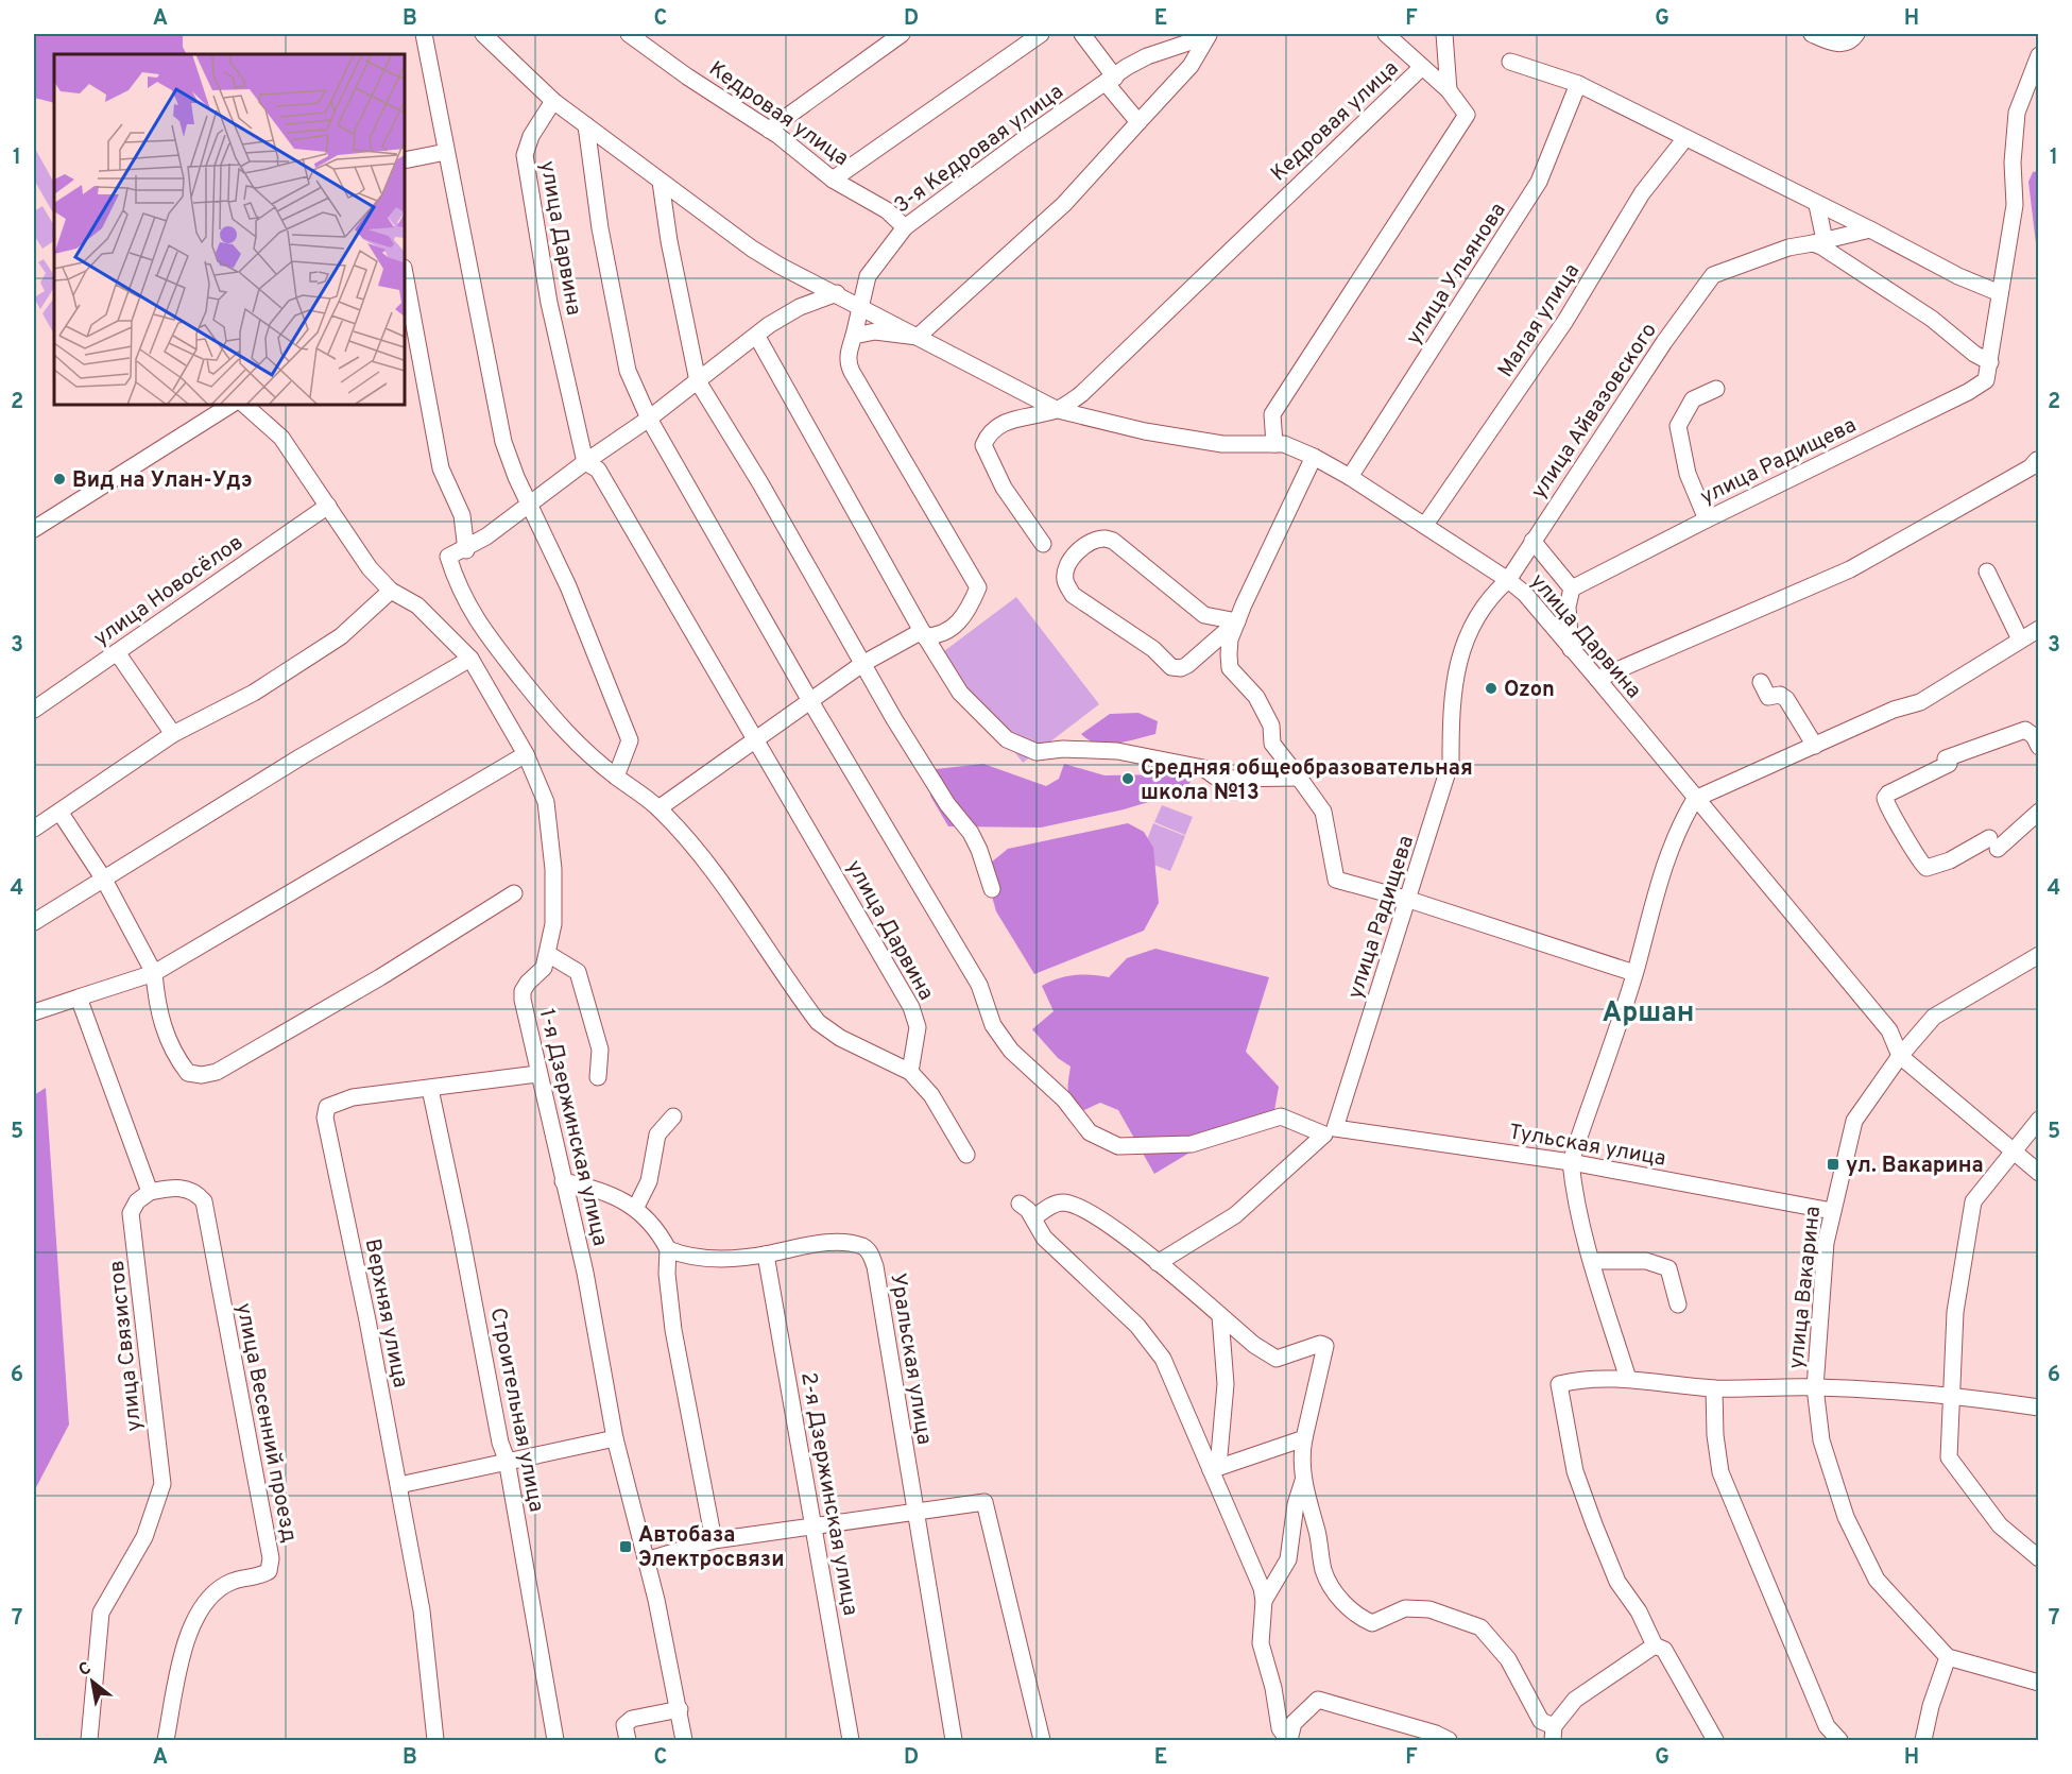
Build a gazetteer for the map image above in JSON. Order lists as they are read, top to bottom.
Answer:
{
  "streets": {
    "street": [
      "Кедровая улица",
      "3-я Кедровая улица",
      "улица Дарвина",
      "улица Ульянова",
      "Малая улица",
      "улица Айвазовского",
      "улица Радищева",
      "улица Новосёлов",
      "1-я Дзержинская улица",
      "Тульская улица",
      "улица Вакарина",
      "Верхняя улица",
      "улица Связистов",
      "Уральская улица",
      "Строительная улица",
      "улица Весенний проезд",
      "2-я Дзержинская улица"
    ]
  },
  "crossings": [
    ["Кедровая улица", "3-я Кедровая улица"],
    ["Кедровая улица", "улица Дарвина"],
    ["3-я Кедровая улица", "улица Дарвина"],
    ["улица Дарвина", "улица Ульянова"],
    ["улица Дарвина", "Малая улица"],
    ["улица Дарвина", "улица Айвазовского"],
    ["улица Дарвина", "улица Радищева"],
    ["улица Дарвина", "Тульская улица"],
    ["улица Дарвина", "улица Вакарина"],
    ["улица Айвазовского", "улица Радищева"],
    ["улица Радищева", "Тульская улица"],
    ["улица Новосёлов", "1-я Дзержинская улица"],
    ["1-я Дзержинская улица", "Верхняя улица"],
    ["Тульская улица", "улица Вакарина"],
    ["Верхняя улица", "Строительная улица"],
    ["улица Связистов", "улица Весенний проезд"],
    ["Уральская улица", "2-я Дзержинская улица"]
  ],
  "districts": ["Аршан"],
  "places": {
    "other": ["Вид на Улан-Удэ", "Ozon", "Средняя общеобразовательная школа №13"],
    "transit": ["ул. Вакарина", "Автобаза Электросвязи"]
  },
  "north": "top left",
  "grid": {
    "columns": [
      "A",
      "B",
      "C",
      "D",
      "E",
      "F",
      "G",
      "H"
    ],
    "rows": [
      "1",
      "2",
      "3",
      "4",
      "5",
      "6",
      "7"
    ]
  }
}
